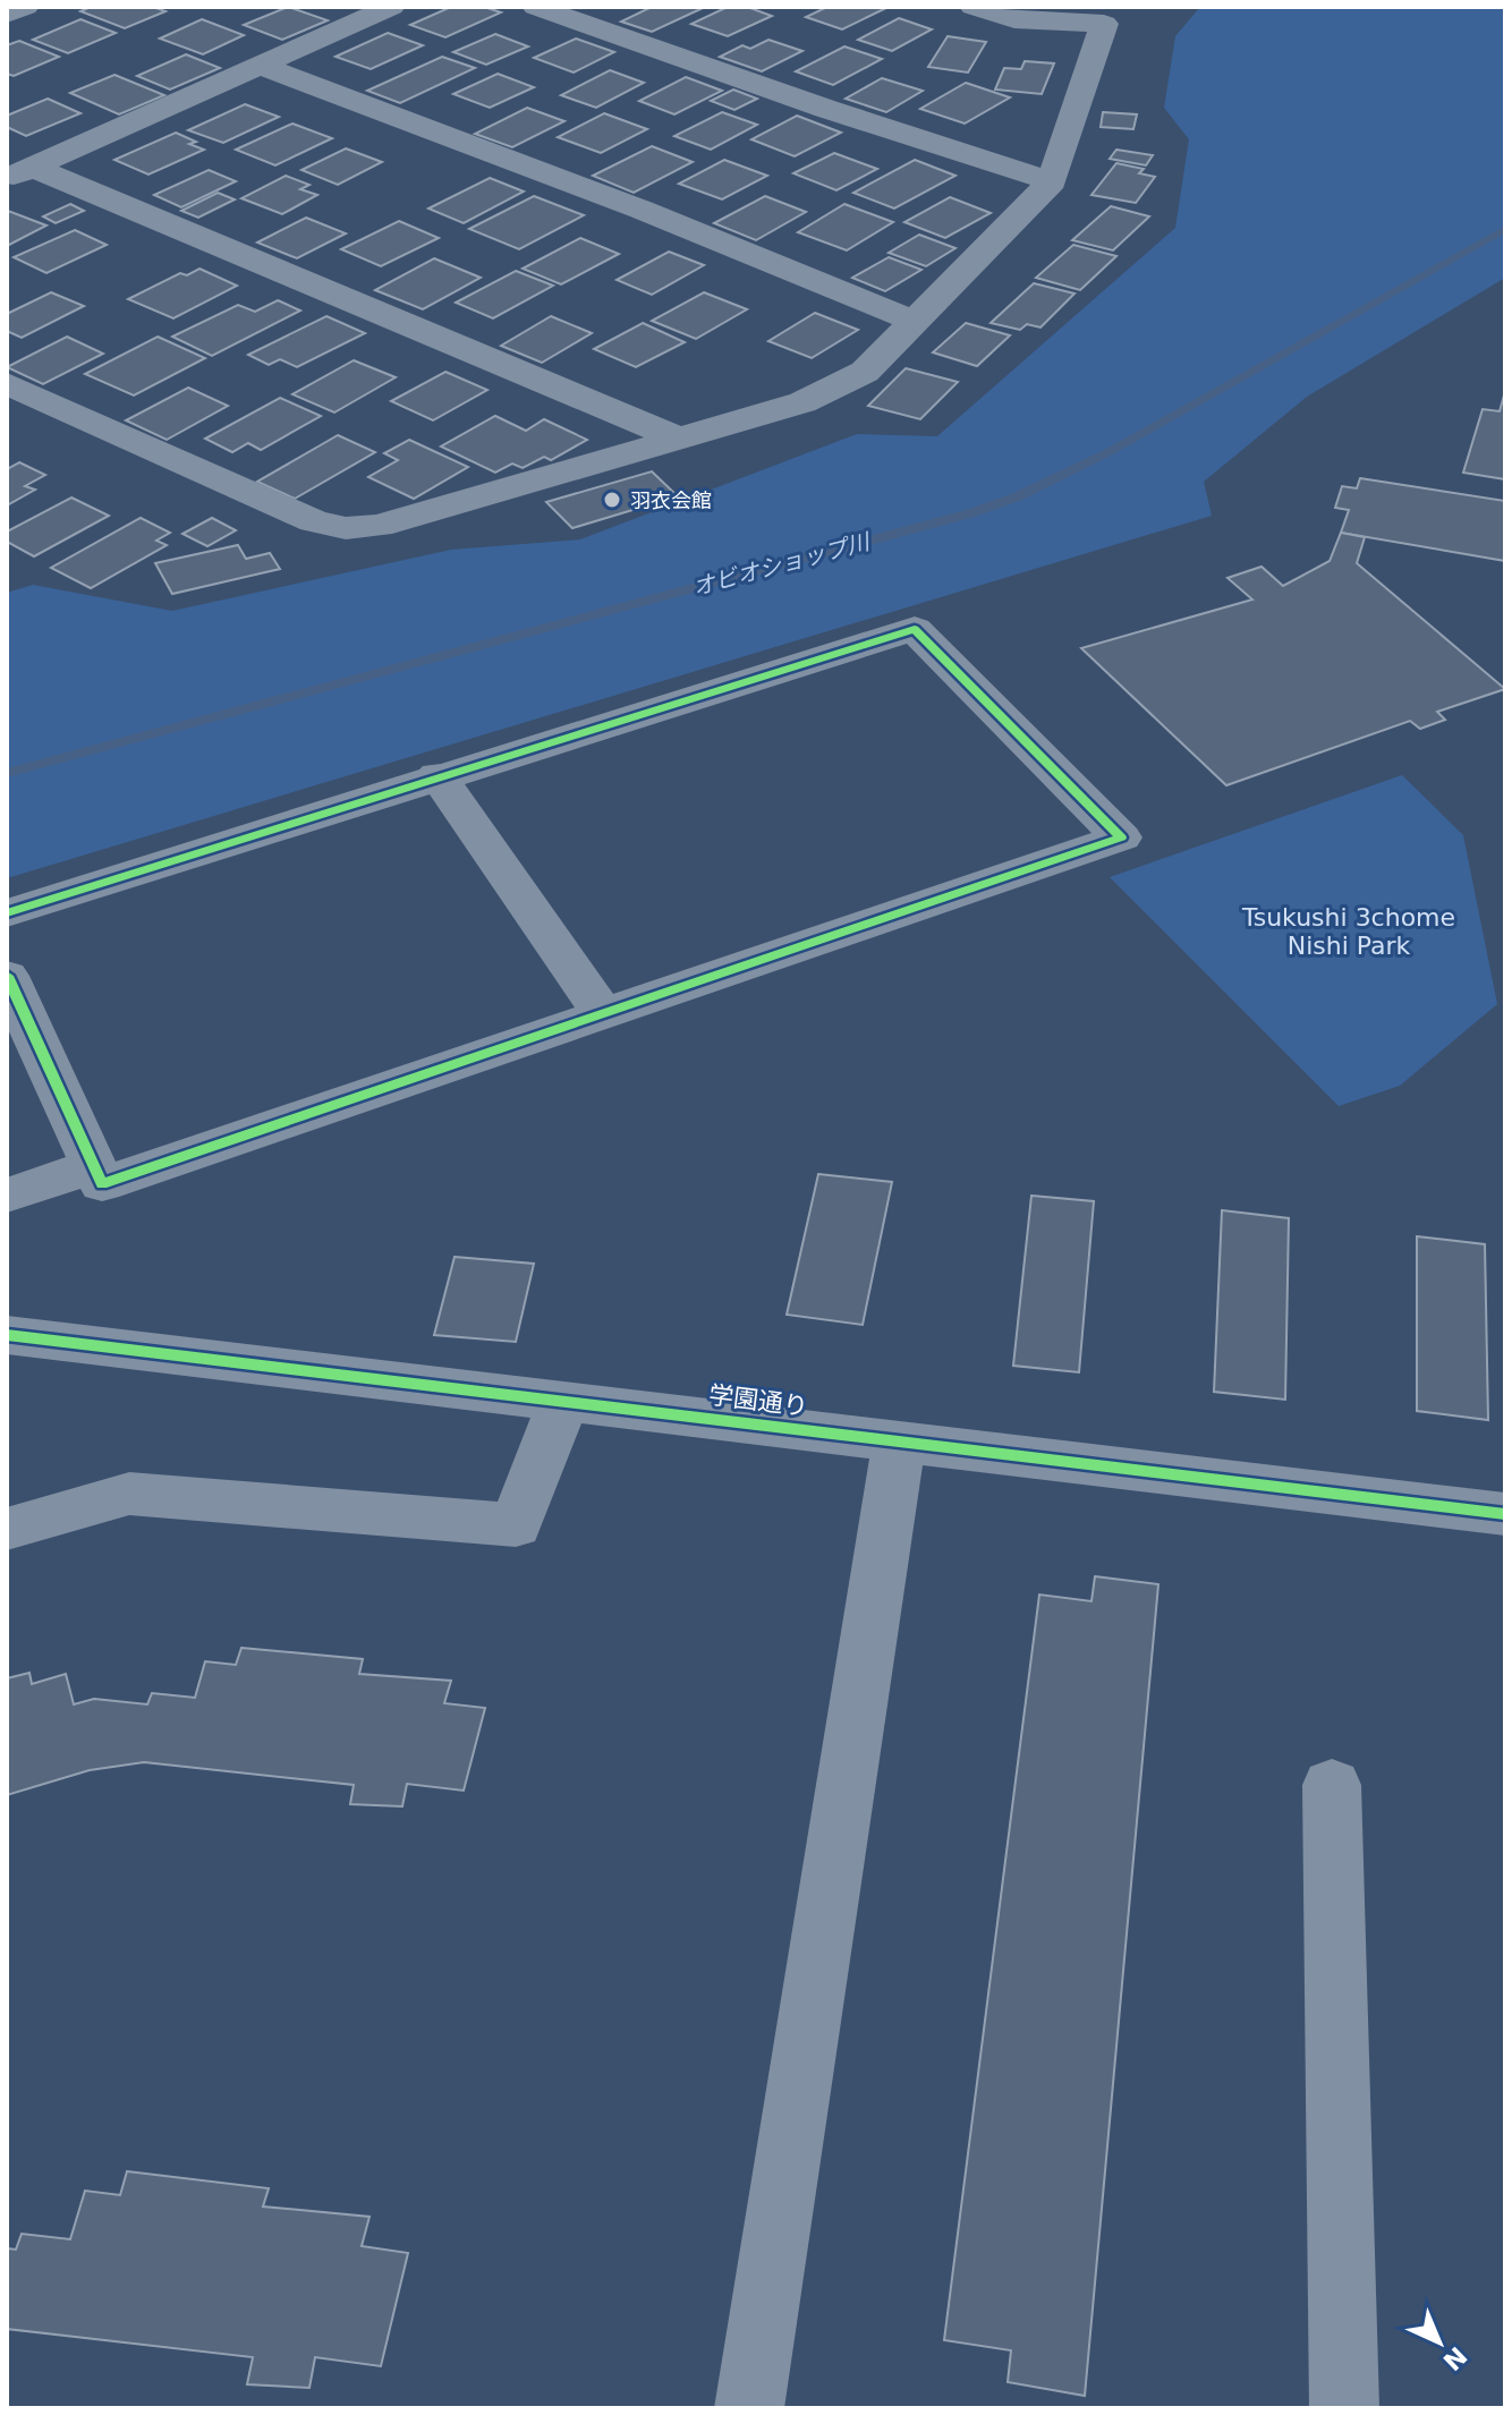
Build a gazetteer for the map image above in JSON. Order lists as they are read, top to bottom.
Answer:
{
  "streets": {
    "street": ["学園通り"]
  },
  "water": ["オビオショップ川"],
  "parks": ["Tsukushi 3chome Nishi Park"],
  "places": ["羽衣会館"],
  "north": "bottom right"
}
